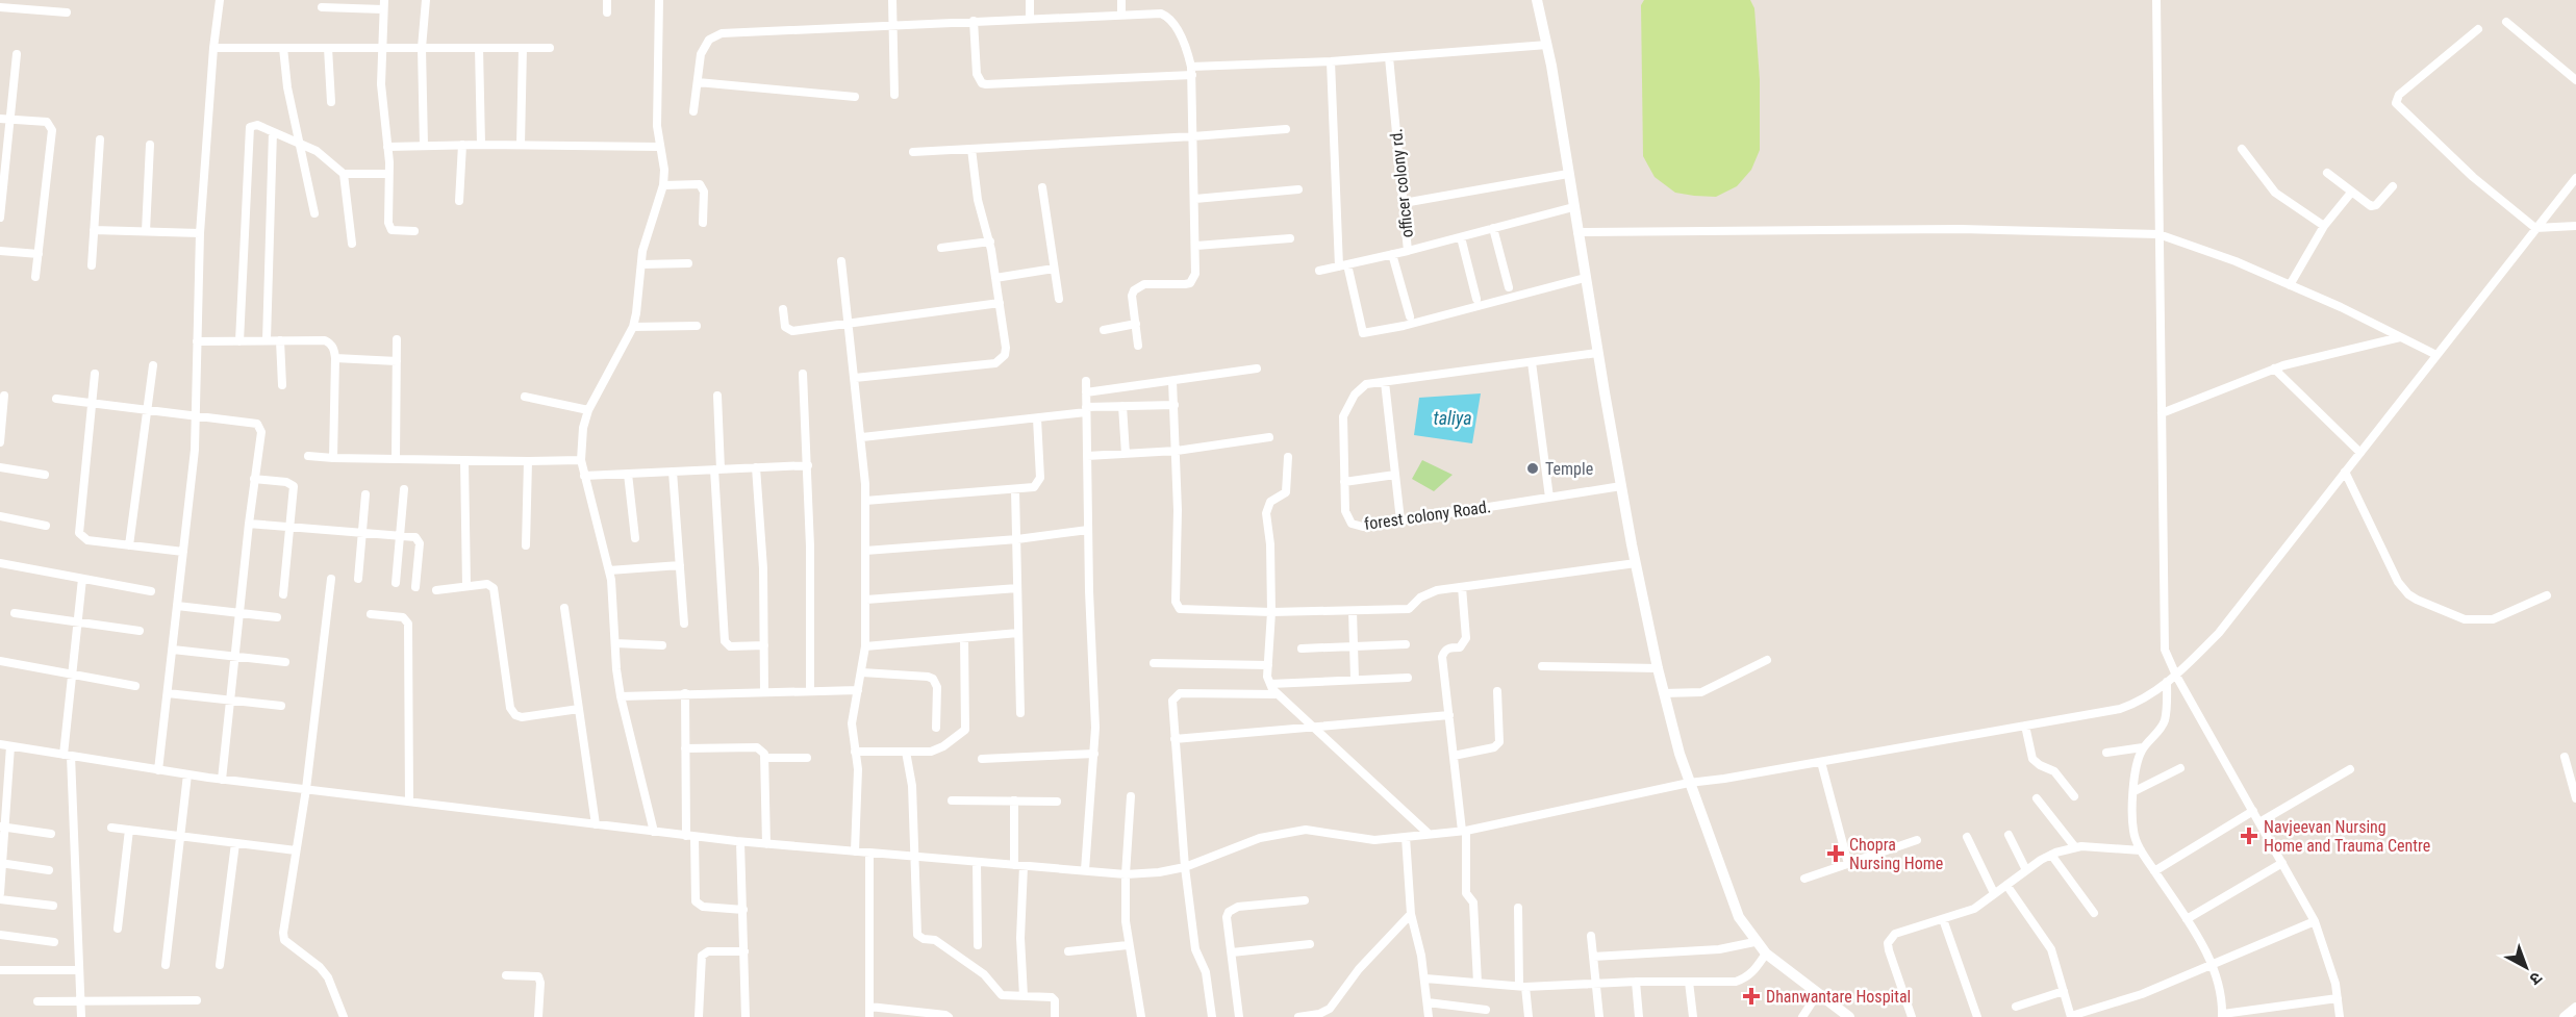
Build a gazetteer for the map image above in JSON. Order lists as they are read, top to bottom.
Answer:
{
  "streets": {
    "street": ["officer colony rd.", "forest colony Road."]
  },
  "water": ["taliya"],
  "places": {
    "other": ["Temple"],
    "health": ["Navjeevan Nursing Home and Trauma Centre", "Chopra Nursing Home", "Dhanwantare Hospital"]
  },
  "north": "bottom right"
}
